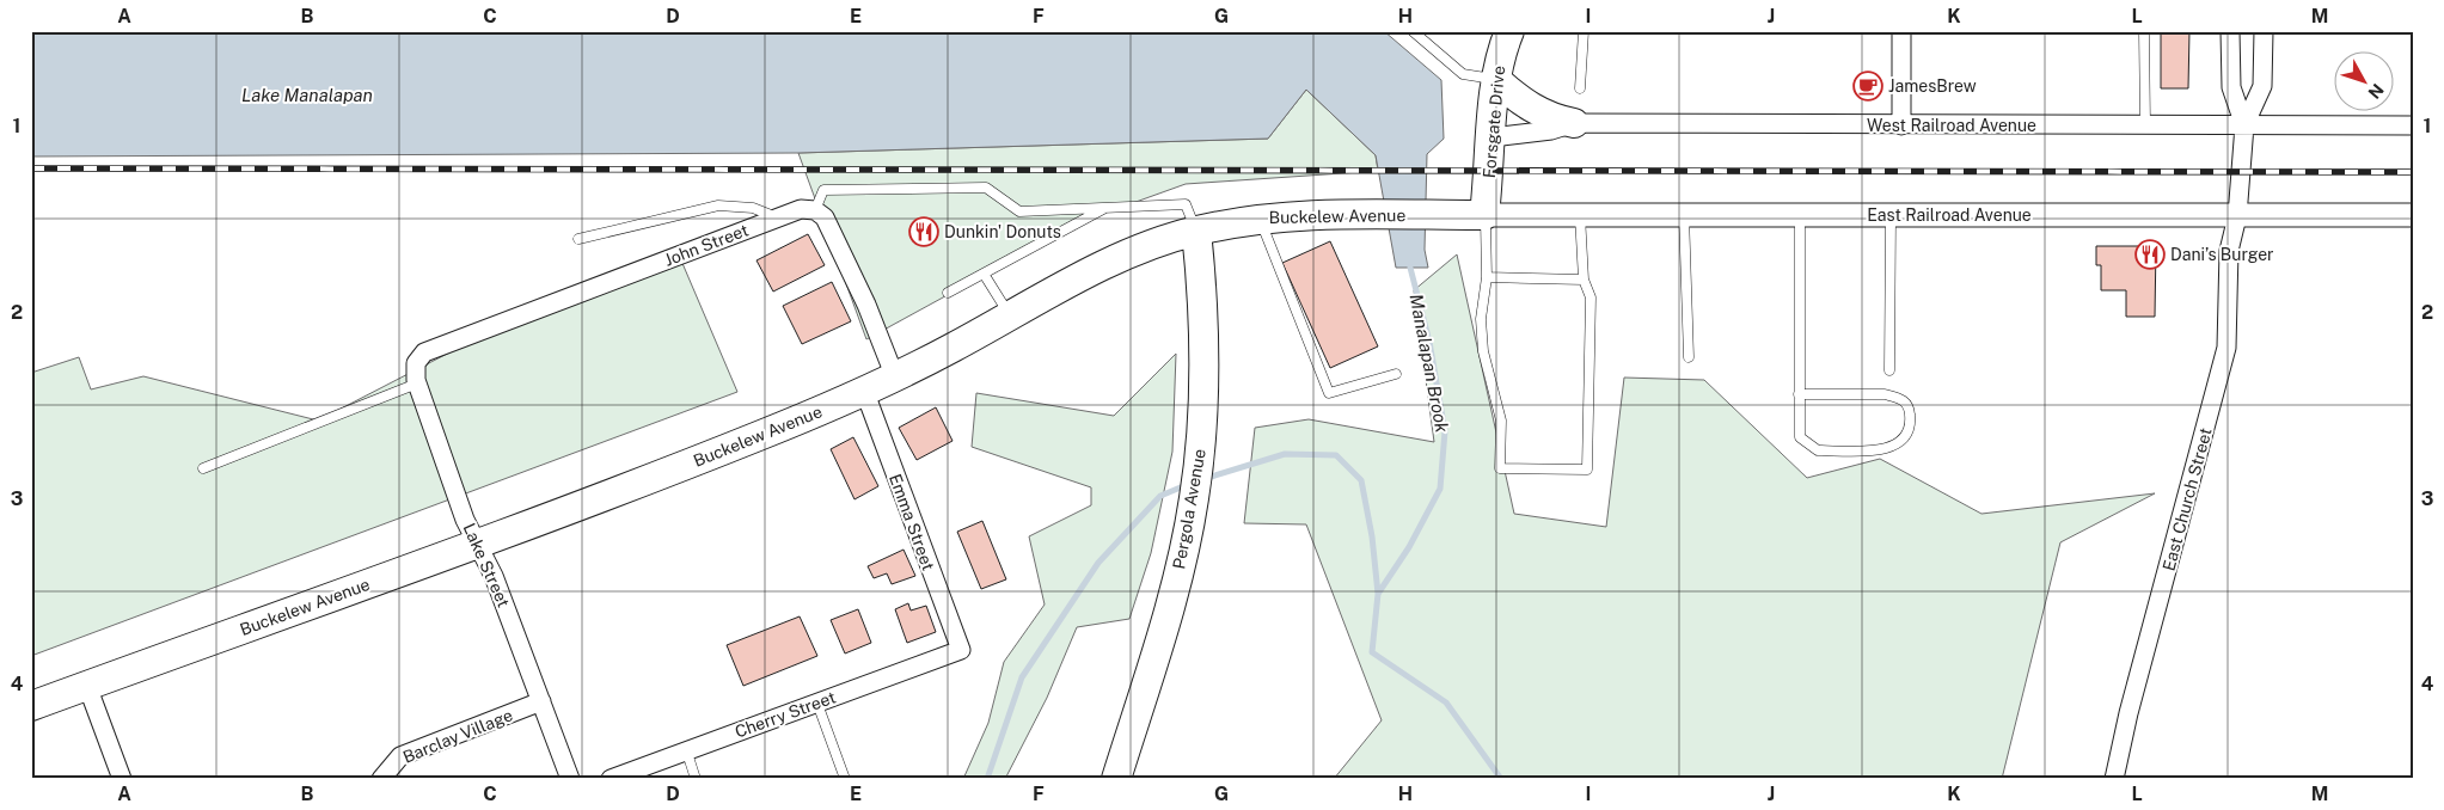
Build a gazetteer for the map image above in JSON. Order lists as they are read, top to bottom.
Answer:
{
  "streets": {
    "main road": ["Forsgate Drive", "Buckelew Avenue", "Pergola Avenue"],
    "street": [
      "West Railroad Avenue",
      "East Railroad Avenue",
      "John Street",
      "East Church Street",
      "Emma Street",
      "Lake Street",
      "Cherry Street",
      "Barclay Village"
    ]
  },
  "crossings": [
    ["Forsgate Drive", "West Railroad Avenue"],
    ["Forsgate Drive", "East Railroad Avenue"],
    ["Forsgate Drive", "Buckelew Avenue"],
    ["West Railroad Avenue", "East Church Street"],
    ["East Railroad Avenue", "Buckelew Avenue"],
    ["East Railroad Avenue", "East Church Street"],
    ["Buckelew Avenue", "Pergola Avenue"],
    ["Buckelew Avenue", "Emma Street"],
    ["Buckelew Avenue", "Lake Street"],
    ["John Street", "Lake Street"],
    ["Emma Street", "Cherry Street"],
    ["Lake Street", "Barclay Village"]
  ],
  "water": ["Lake Manalapan", "Manalapan Brook"],
  "places": {
    "cafe": ["JamesBrew"],
    "restaurant": ["Dunkin' Donuts", "Dani’s Burger"]
  },
  "north": "bottom right",
  "grid": {
    "columns": [
      "A",
      "B",
      "C",
      "D",
      "E",
      "F",
      "G",
      "H",
      "I",
      "J",
      "K",
      "L",
      "M"
    ],
    "rows": [
      "1",
      "2",
      "3",
      "4"
    ]
  }
}
